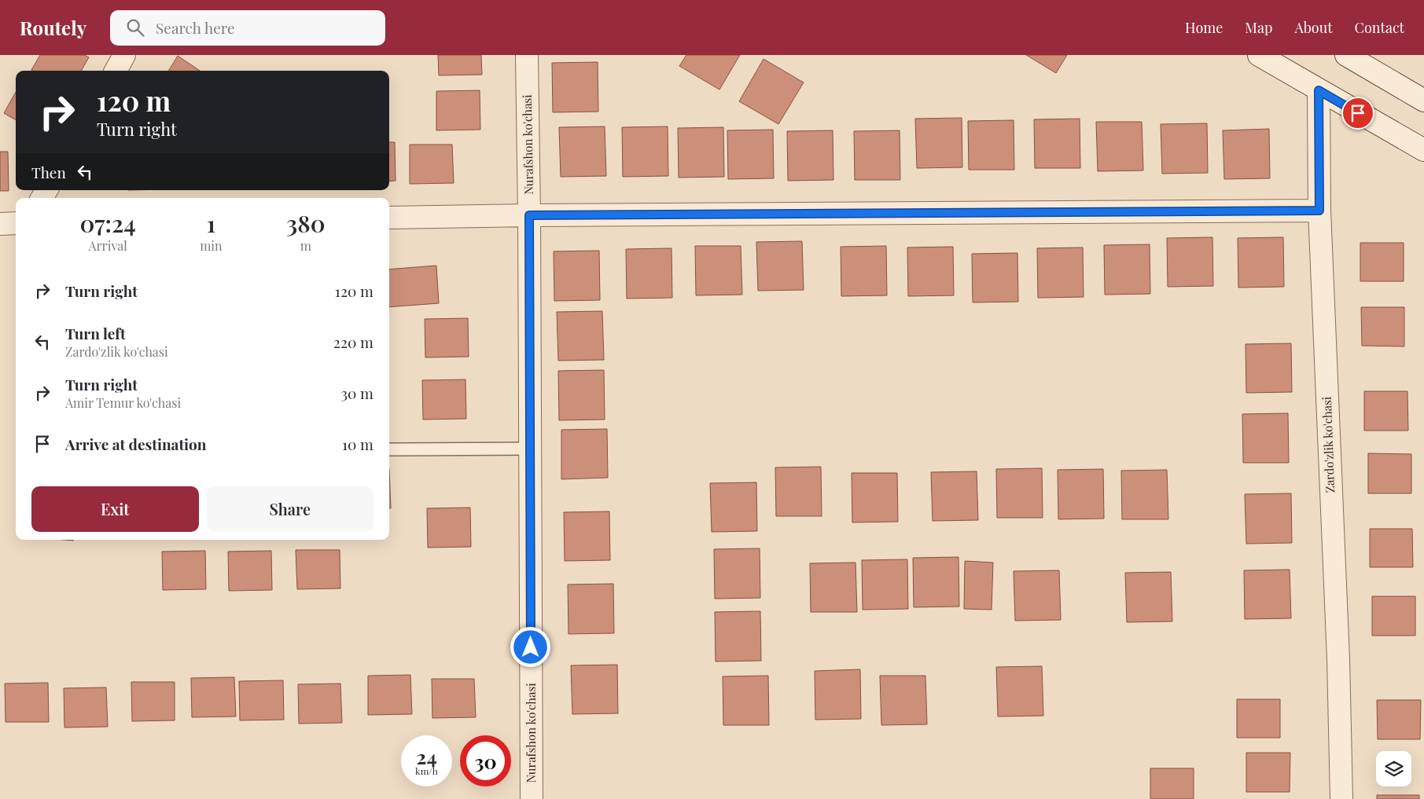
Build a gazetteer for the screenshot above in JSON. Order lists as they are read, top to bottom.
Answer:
{
  "streets": {
    "street": ["Nurafshon ko'chasi", "Zardo'zlik ko'chasi"]
  },
  "page": {
    "header": "Routely",
    "search": "Search here",
    "nav": [
      "Home",
      "Map",
      "About",
      "Contact"
    ],
    "turn": ["120 m", "Turn right"],
    "then": "Then",
    "eta": [
      "07:24",
      "Arrival",
      "1",
      "min",
      "380",
      "m"
    ],
    "list": [
      {
        "name": "Turn right",
        "value": "120 m"
      },
      {
        "name": "Turn left",
        "note": "Zardo'zlik ko'chasi",
        "value": "220 m"
      },
      {
        "name": "Turn right",
        "note": "Amir Temur ko'chasi",
        "value": "30 m"
      },
      {
        "name": "Arrive at destination",
        "value": "10 m"
      }
    ],
    "buttons": ["Exit", "Share"],
    "speed": "24 km/h",
    "limit": "30"
  }
}
